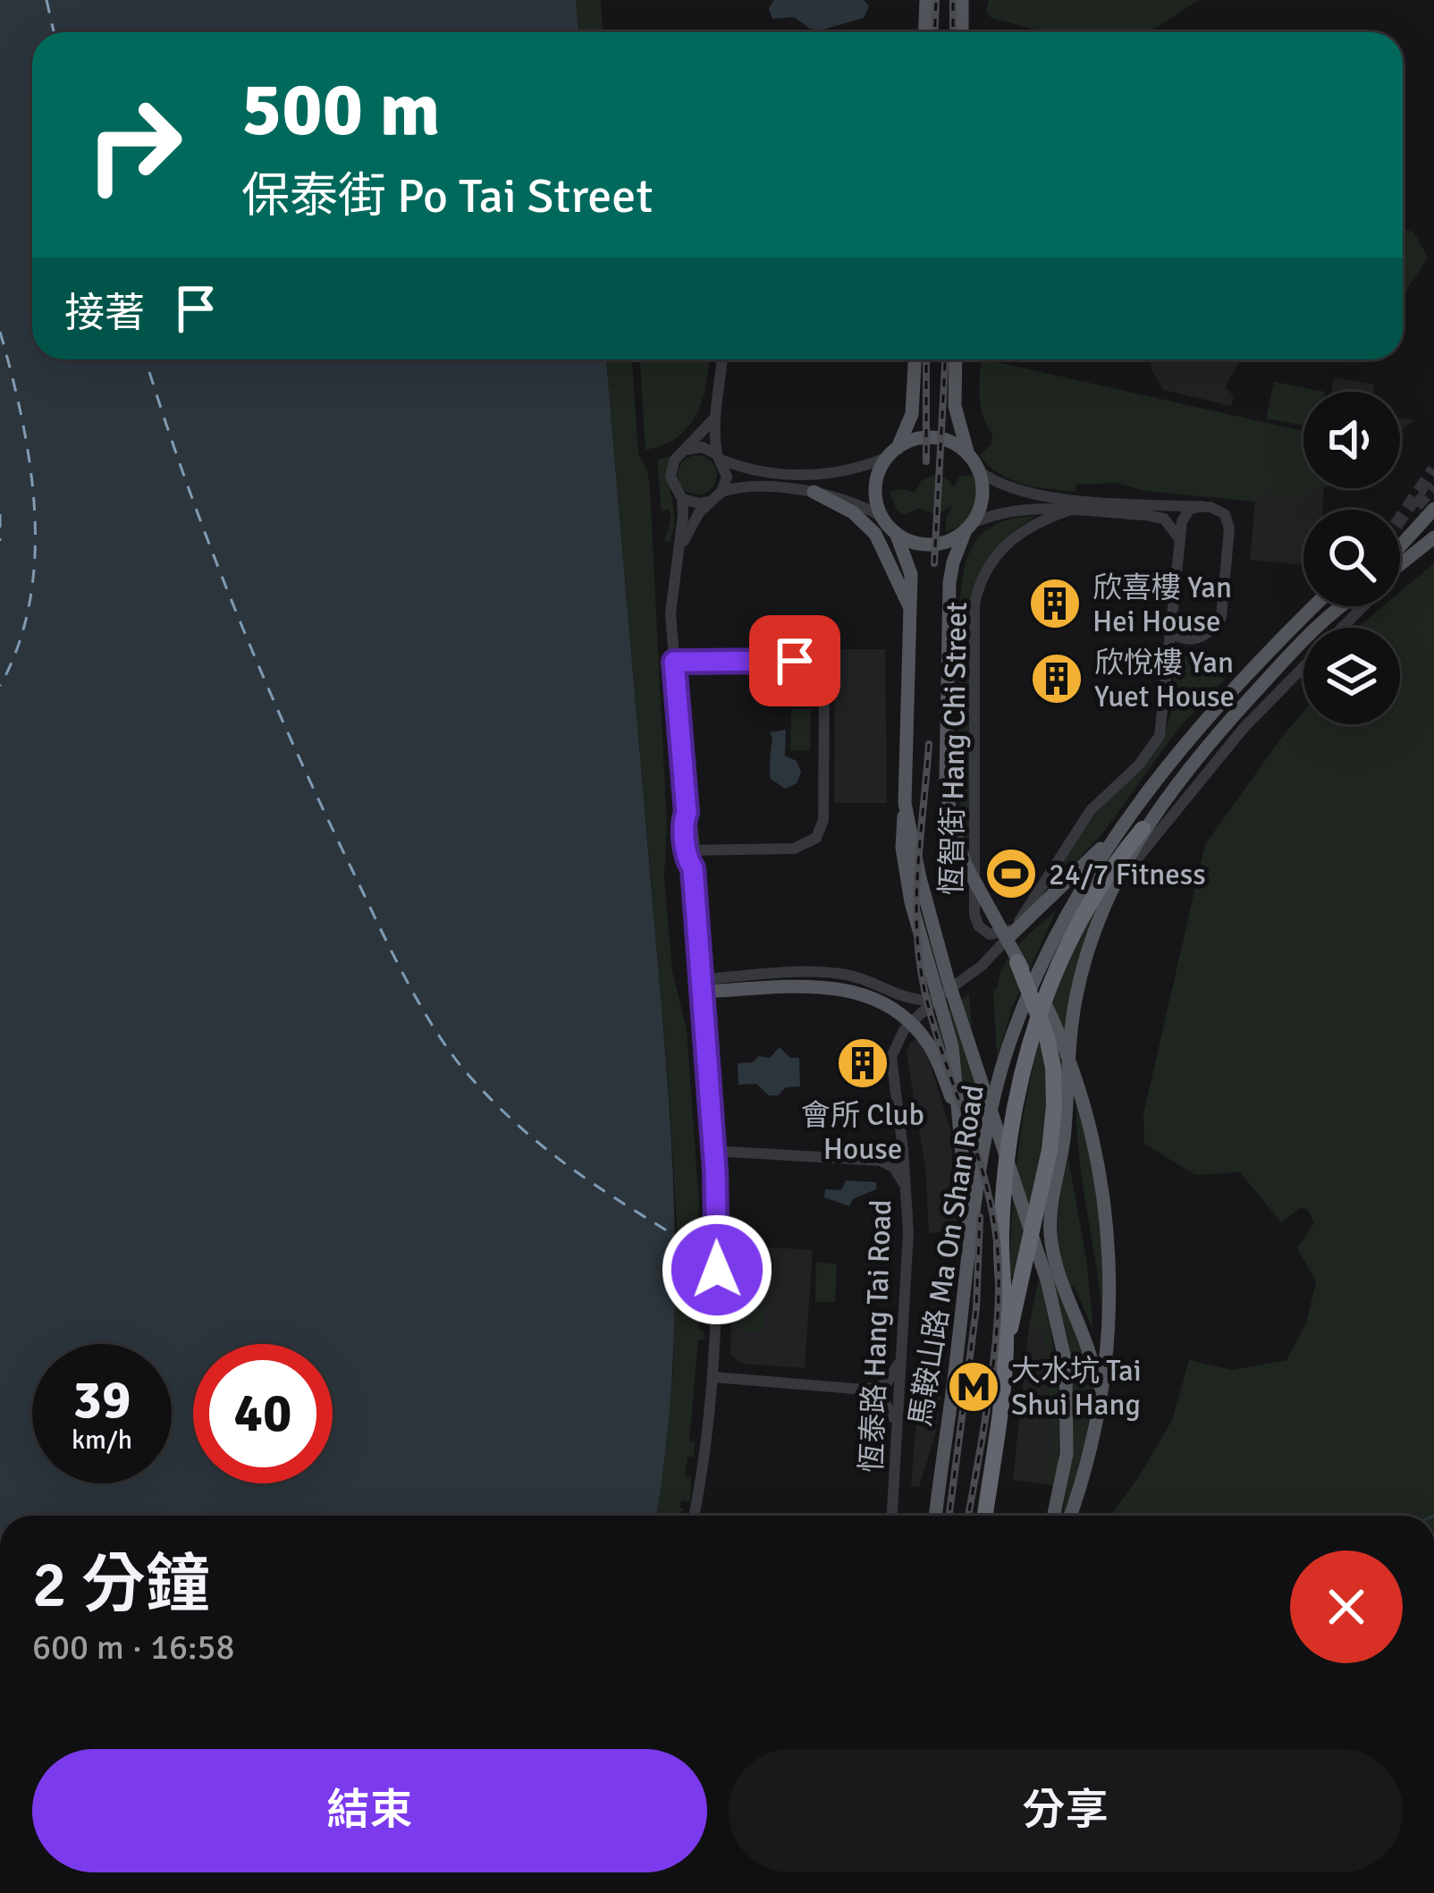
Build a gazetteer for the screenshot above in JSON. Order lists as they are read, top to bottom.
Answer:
{
  "streets": {
    "highway": ["馬鞍山路 Ma On Shan Road"],
    "street": ["恆智街 Hang Chi Street", "恆泰路 Hang Tai Road"]
  },
  "crossings": [
    ["恆智街 Hang Chi Street", "恆泰路 Hang Tai Road"]
  ],
  "places": {
    "building": ["欣喜樓 Yan Hei House", "欣悅樓 Yan Yuet House", "會所 Club House"],
    "sports": ["24/7 Fitness"],
    "metro station": ["大水坑 Tai Shui Hang"]
  },
  "page": {
    "turn": ["500 m", "保泰街 Po Tai Street"],
    "then": "接著",
    "speed": "39 km/h",
    "limit": "40",
    "heading": ["2 分鐘", "600 m · 16:58"],
    "buttons": ["結束", "分享"]
  }
}
